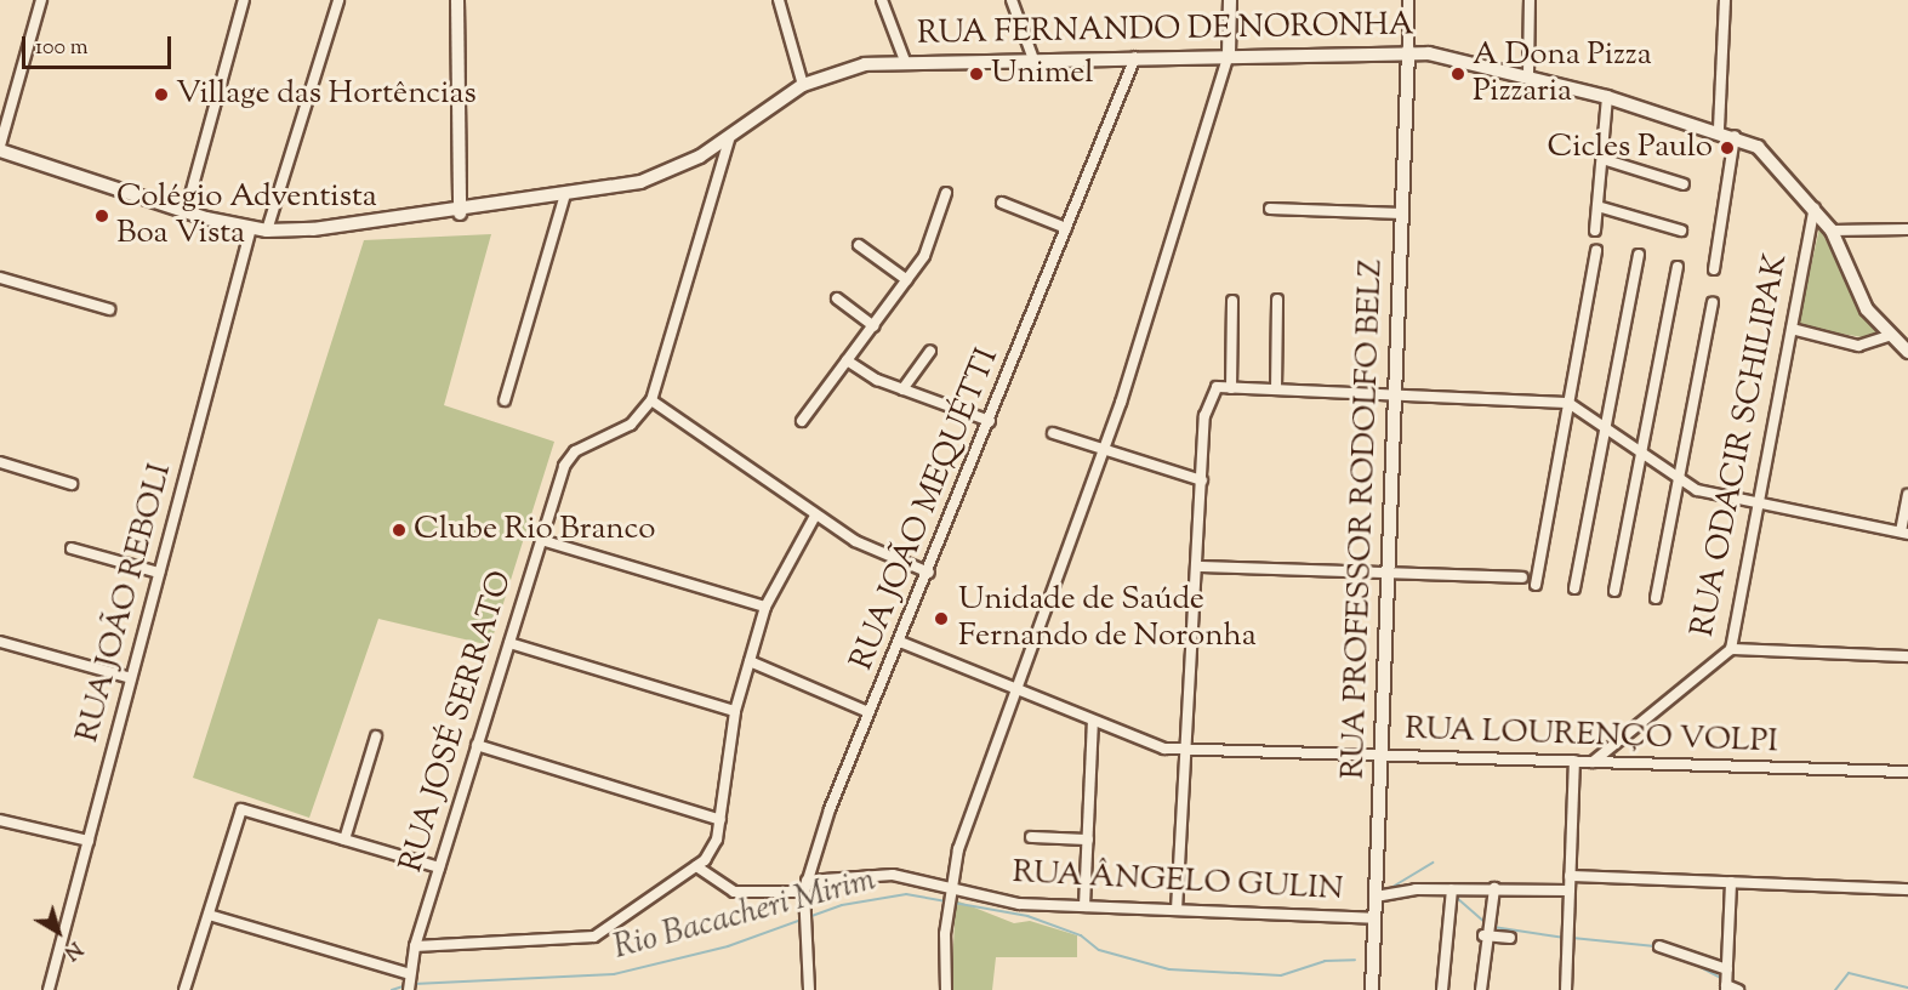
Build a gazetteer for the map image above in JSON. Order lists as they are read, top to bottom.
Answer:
{
  "streets": {
    "main road": ["RUA FERNANDO DE NORONHA", "RUA PROFESSOR RODOLFO BELZ"],
    "street": [
      "RUA ODACIR SCHILIPAK",
      "RUA JOÃO MEQUÉTTI",
      "RUA JOÃO REBOLI",
      "RUA JOSÉ SERRATO",
      "RUA LOURENÇO VOLPI",
      "RUA ÂNGELO GULIN"
    ]
  },
  "crossings": [
    ["RUA FERNANDO DE NORONHA", "RUA ODACIR SCHILIPAK"],
    ["RUA FERNANDO DE NORONHA", "RUA JOÃO MEQUÉTTI"],
    ["RUA FERNANDO DE NORONHA", "RUA PROFESSOR RODOLFO BELZ"],
    ["RUA FERNANDO DE NORONHA", "RUA JOÃO REBOLI"],
    ["RUA FERNANDO DE NORONHA", "RUA JOSÉ SERRATO"],
    ["RUA ODACIR SCHILIPAK", "RUA LOURENÇO VOLPI"],
    ["RUA JOÃO MEQUÉTTI", "RUA LOURENÇO VOLPI"],
    ["RUA JOÃO MEQUÉTTI", "RUA ÂNGELO GULIN"],
    ["RUA PROFESSOR RODOLFO BELZ", "RUA LOURENÇO VOLPI"],
    ["RUA PROFESSOR RODOLFO BELZ", "RUA ÂNGELO GULIN"]
  ],
  "water": ["Rio Bacacheri Mirim"],
  "places": [
    "Unimel",
    "A Dona Pizza Pizzaria",
    "Village das Hortências",
    "Cicles Paulo",
    "Colégio Adventista Boa Vista",
    "Clube Rio Branco",
    "Unidade de Saúde Fernando de Noronha"
  ],
  "scale_bar": "100 m",
  "north": "bottom right"
}
